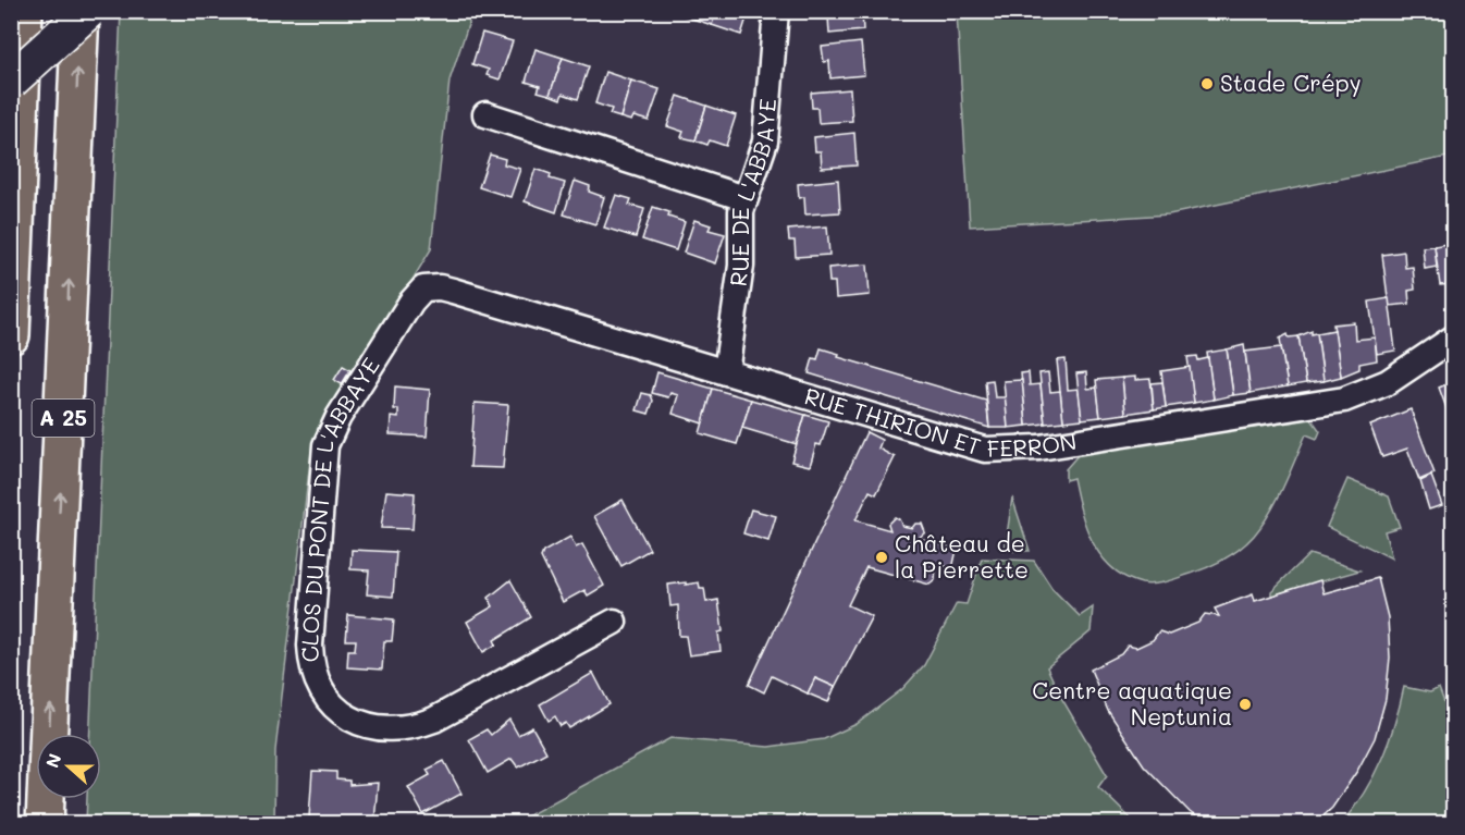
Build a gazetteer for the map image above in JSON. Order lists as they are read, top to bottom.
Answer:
{
  "streets": {
    "highway": ["A 25"],
    "street": ["RUE DE L'ABBAYE", "RUE THIRION ET FERRON", "CLOS DU PONT DE L'ABBAYE"]
  },
  "crossings": [
    ["RUE DE L'ABBAYE", "RUE THIRION ET FERRON"],
    ["RUE THIRION ET FERRON", "CLOS DU PONT DE L'ABBAYE"]
  ],
  "places": ["Stade Crépy", "Château de la Pierrette", "Centre aquatique Neptunia"],
  "north": "left"
}
